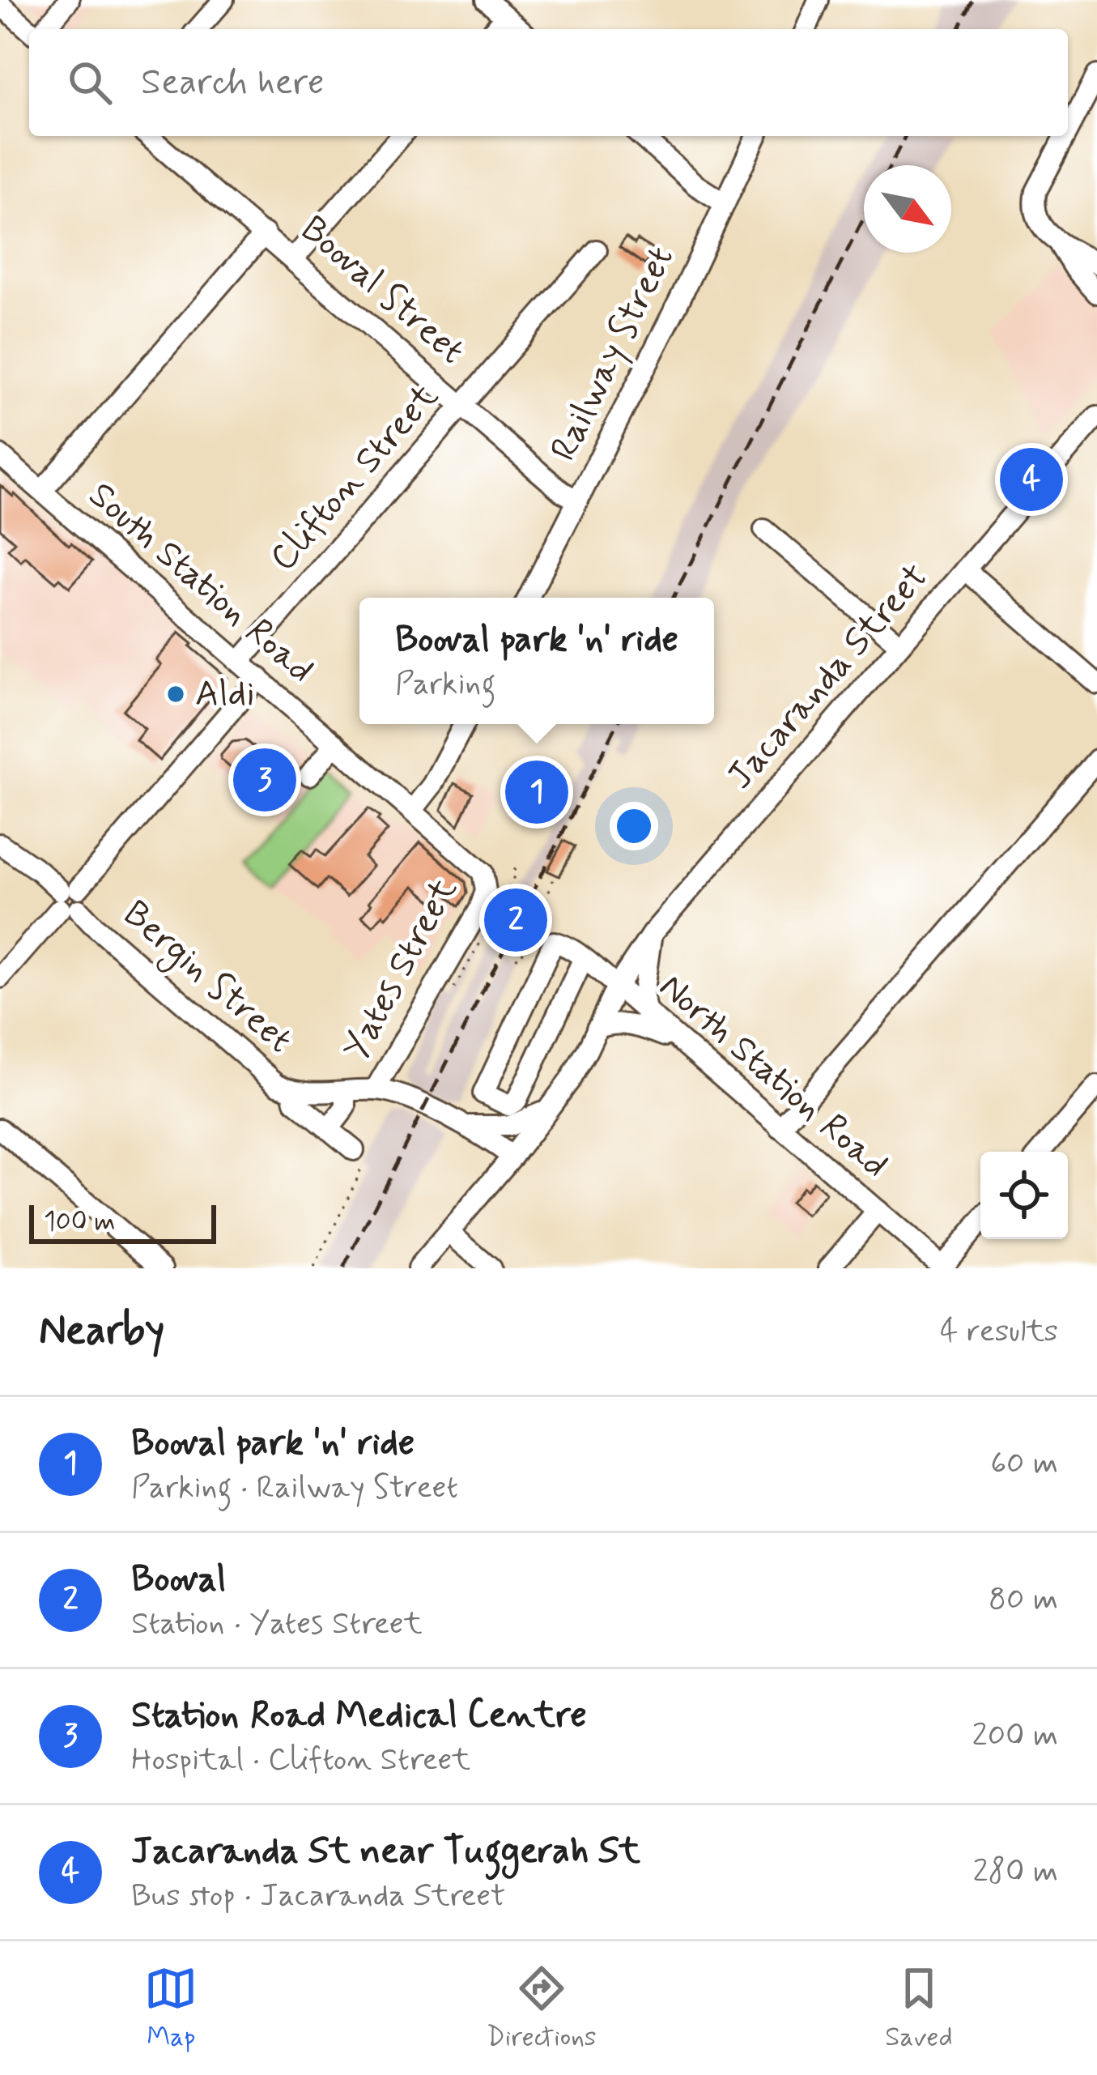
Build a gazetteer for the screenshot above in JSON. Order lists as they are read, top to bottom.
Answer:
{
  "streets": {
    "street": [
      "Booval Street",
      "Railway Street",
      "Clifton Street",
      "South Station Road",
      "Jacaranda Street",
      "Yates Street",
      "Bergin Street",
      "North Station Road"
    ]
  },
  "crossings": [
    ["Booval Street", "Railway Street"],
    ["Booval Street", "Clifton Street"],
    ["Clifton Street", "South Station Road"],
    ["South Station Road", "Yates Street"],
    ["Jacaranda Street", "Bergin Street"],
    ["Jacaranda Street", "North Station Road"],
    ["Yates Street", "Bergin Street"]
  ],
  "places": ["Aldi"],
  "scale_bar": "100 m",
  "north": "bottom right",
  "page": {
    "search": "Search here",
    "pins": [
      "4",
      "3",
      "1",
      "2"
    ],
    "popup": ["Booval park 'n' ride", "Parking"],
    "scale": "100 m",
    "heading": ["Nearby", "4 results"],
    "list": [
      {
        "mark": "1",
        "name": "Booval park 'n' ride",
        "note": "Parking · Railway Street",
        "value": "60 m"
      },
      {
        "mark": "2",
        "name": "Booval",
        "note": "Station · Yates Street",
        "value": "80 m"
      },
      {
        "mark": "3",
        "name": "Station Road Medical Centre",
        "note": "Hospital · Clifton Street",
        "value": "200 m"
      },
      {
        "mark": "4",
        "name": "Jacaranda St near Tuggerah St",
        "note": "Bus stop · Jacaranda Street",
        "value": "280 m"
      }
    ],
    "nav": ["Map", "Directions", "Saved"]
  }
}
